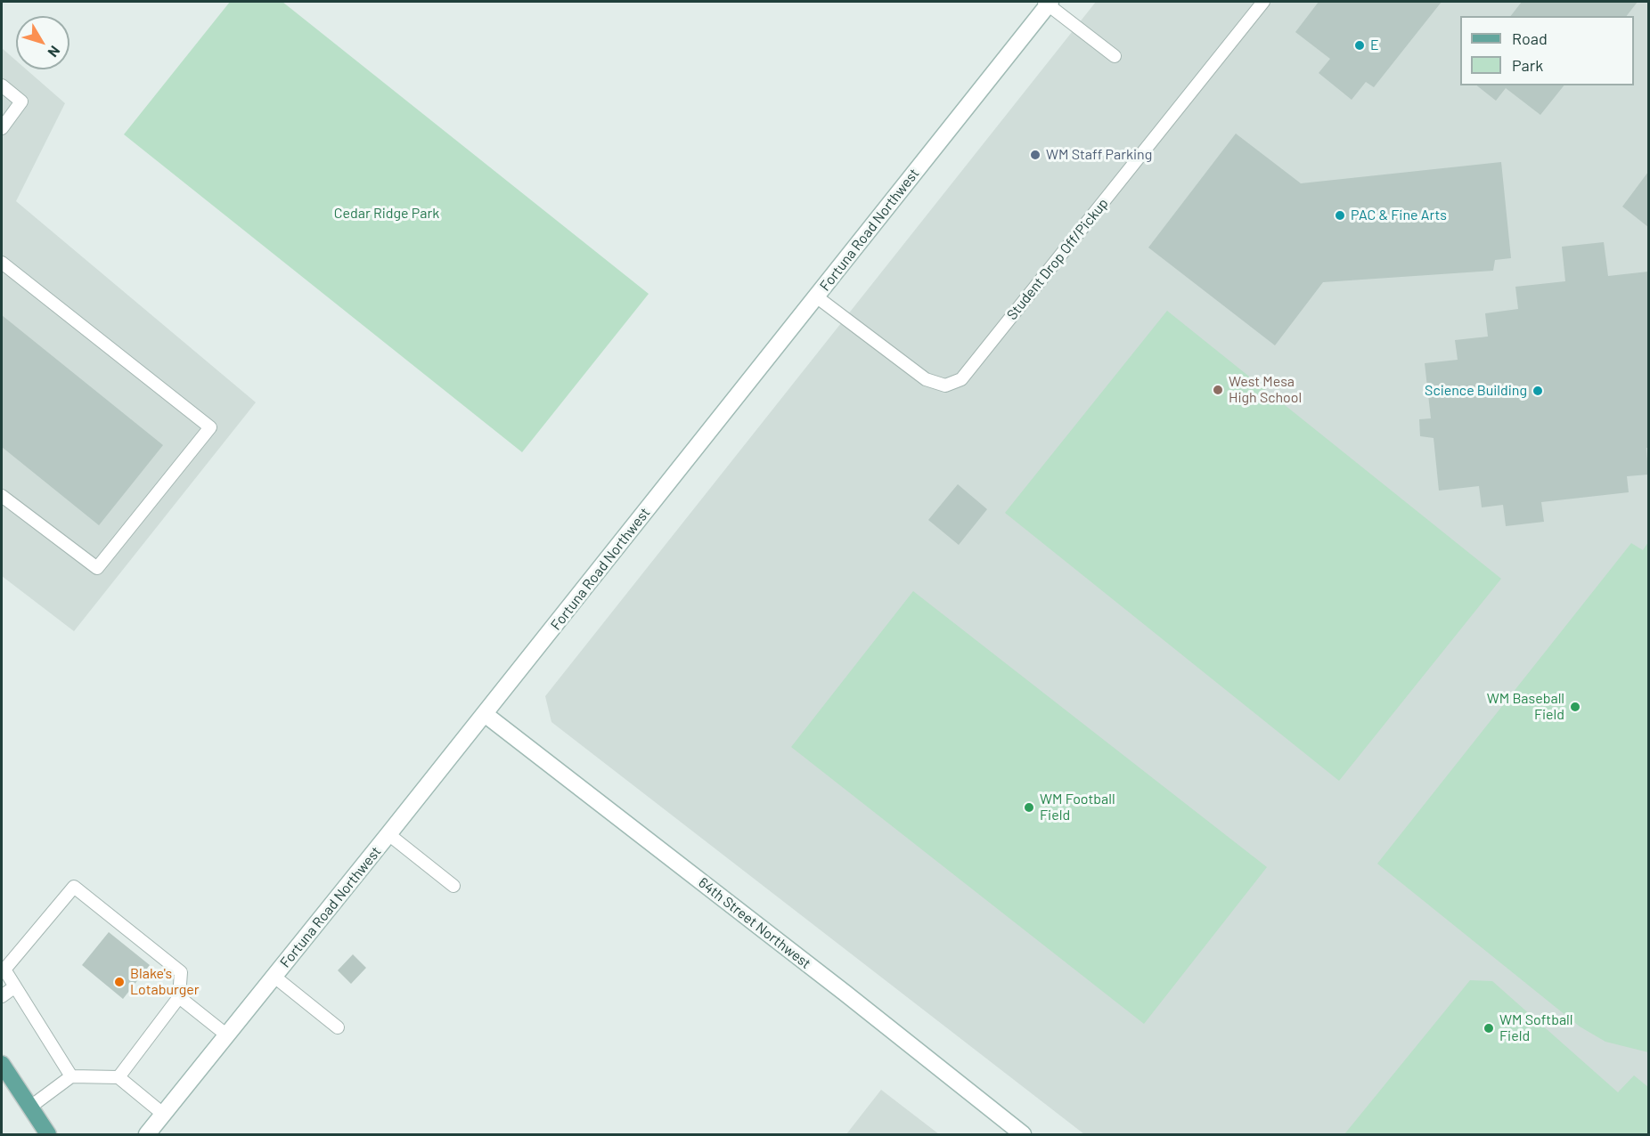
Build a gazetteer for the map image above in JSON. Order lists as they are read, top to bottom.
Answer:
{
  "streets": {
    "street": ["Fortuna Road Northwest", "64th Street Northwest"],
    "lane": ["Student Drop Off/Pickup"]
  },
  "crossings": [
    ["Fortuna Road Northwest", "Student Drop Off/Pickup"],
    ["Fortuna Road Northwest", "64th Street Northwest"]
  ],
  "parks": ["Cedar Ridge Park"],
  "places": [
    "E",
    "WM Staff Parking",
    "PAC & Fine Arts",
    "West Mesa High School",
    "Science Building",
    "WM Baseball Field",
    "WM Football Field",
    "Blake's Lotaburger",
    "WM Softball Field"
  ],
  "legend": ["Road", "Park"],
  "north": "bottom right"
}
